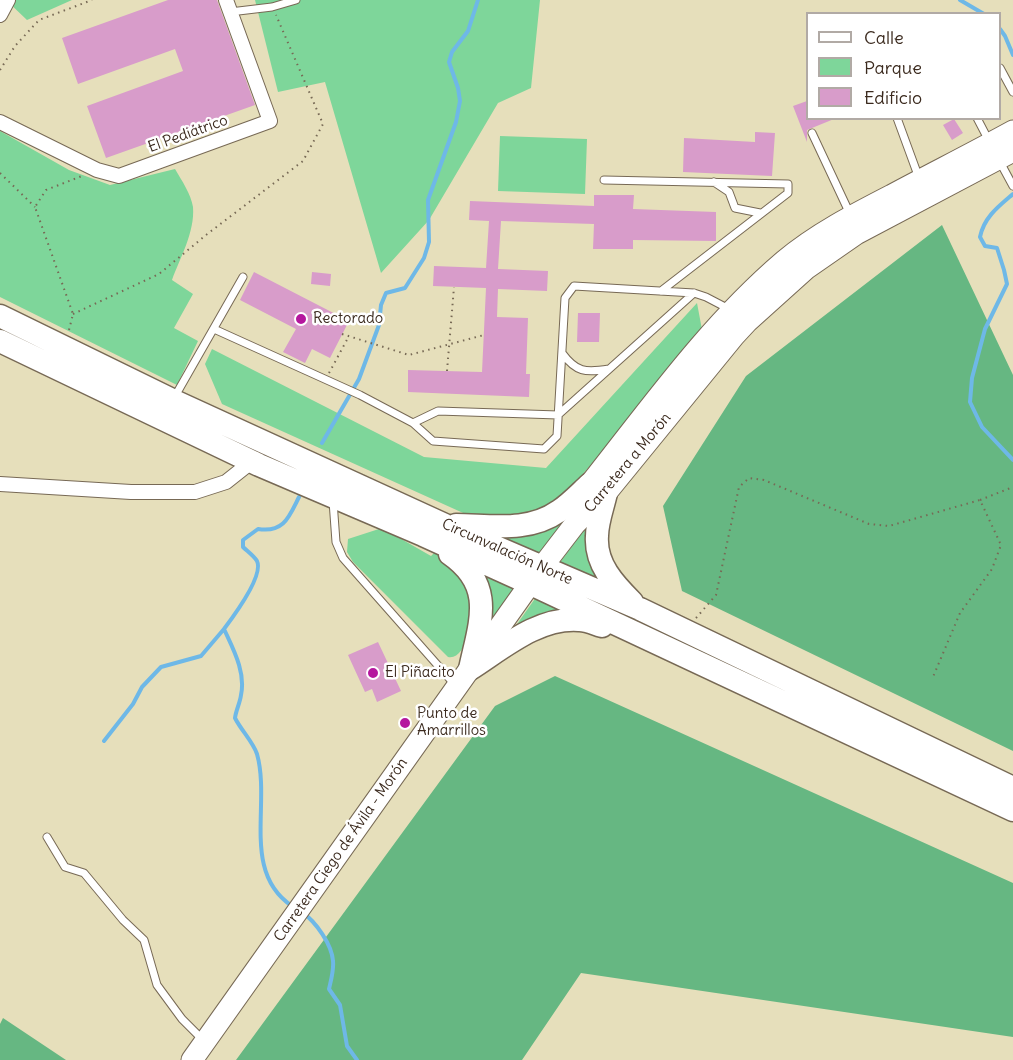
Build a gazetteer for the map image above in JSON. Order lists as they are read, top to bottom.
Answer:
{
  "streets": {
    "highway": ["Circunvalación Norte"],
    "main road": ["Carretera a Morón", "Carretera Ciego de Ávila - Morón"],
    "street": ["El Pediátrico"]
  },
  "crossings": [
    ["Carretera a Morón", "Carretera Ciego de Ávila - Morón"],
    ["Circunvalación Norte", "Carretera Ciego de Ávila - Morón"]
  ],
  "places": ["Rectorado", "El Piñacito", "Punto de Amarrillos"],
  "legend": ["Calle", "Parque", "Edificio"]
}
